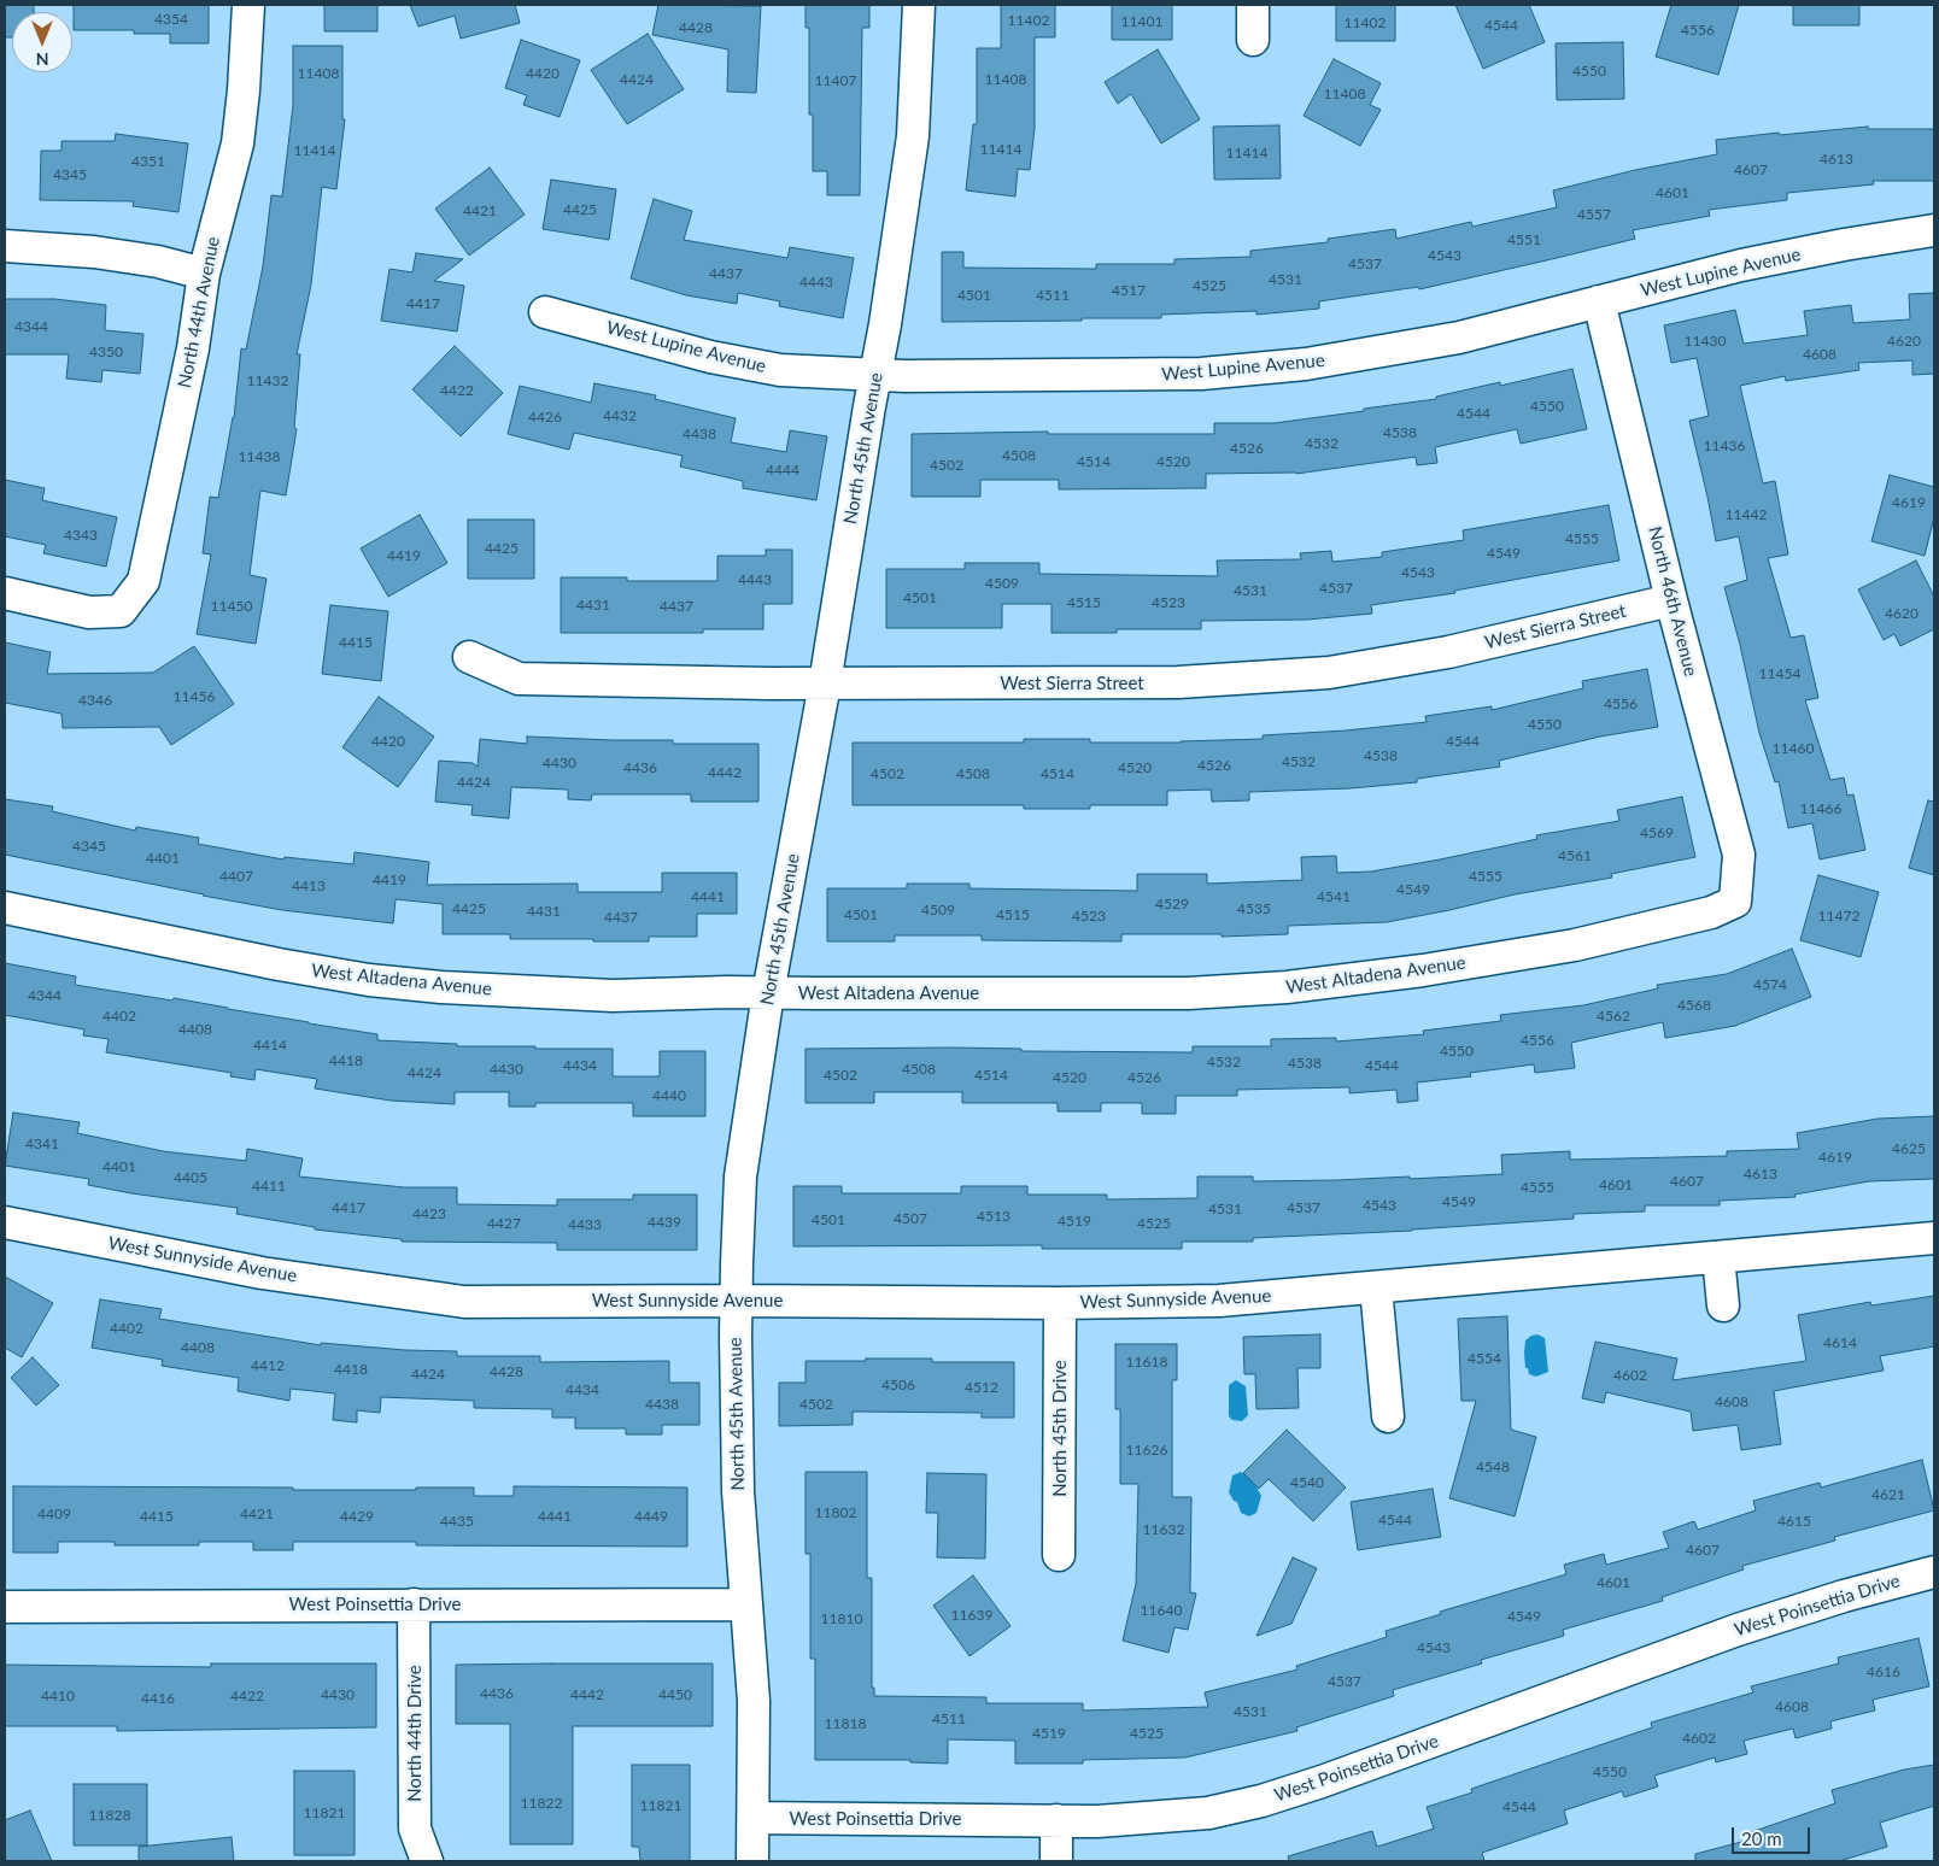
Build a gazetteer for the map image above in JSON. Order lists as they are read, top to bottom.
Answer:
{
  "streets": {
    "street": [
      "West Lupine Avenue",
      "North 44th Avenue",
      "North 45th Avenue",
      "North 46th Avenue",
      "West Sierra Street",
      "West Altadena Avenue",
      "West Sunnyside Avenue",
      "North 45th Drive",
      "West Poinsettia Drive",
      "North 44th Drive"
    ]
  },
  "crossings": [
    ["West Lupine Avenue", "North 45th Avenue"],
    ["West Lupine Avenue", "North 46th Avenue"],
    ["North 45th Avenue", "West Sierra Street"],
    ["North 45th Avenue", "West Altadena Avenue"],
    ["North 45th Avenue", "West Sunnyside Avenue"],
    ["North 45th Avenue", "West Poinsettia Drive"],
    ["North 46th Avenue", "West Sierra Street"],
    ["North 46th Avenue", "West Altadena Avenue"],
    ["West Sunnyside Avenue", "North 45th Drive"],
    ["West Poinsettia Drive", "North 44th Drive"]
  ],
  "house_numbers": [
    "4354",
    "11402",
    "11401",
    "11402",
    "4544",
    "4428",
    "4556",
    "4550",
    "11408",
    "4420",
    "4424",
    "11408",
    "11407",
    "11408",
    "11414",
    "11414",
    "11414",
    "4613",
    "4351",
    "4607",
    "4345",
    "4601",
    "4425",
    "4421",
    "4557",
    "4551",
    "4543",
    "4537",
    "4437",
    "4531",
    "4443",
    "4525",
    "4517",
    "4501",
    "4511",
    "4417",
    "4344",
    "11430",
    "4620",
    "4350",
    "4608",
    "11432",
    "4422",
    "4550",
    "4544",
    "4432",
    "4426",
    "4538",
    "4438",
    "4532",
    "11436",
    "4526",
    "4508",
    "11438",
    "4514",
    "4520",
    "4502",
    "4444",
    "4619",
    "11442",
    "4343",
    "4555",
    "4425",
    "4549",
    "4419",
    "4543",
    "4443",
    "4509",
    "4537",
    "4531",
    "4501",
    "4515",
    "4523",
    "4431",
    "11450",
    "4437",
    "4620",
    "4415",
    "11454",
    "11456",
    "4346",
    "4556",
    "4550",
    "4420",
    "4544",
    "11460",
    "4538",
    "4532",
    "4430",
    "4526",
    "4436",
    "4520",
    "4442",
    "4502",
    "4508",
    "4514",
    "4424",
    "11466",
    "4569",
    "4345",
    "4561",
    "4401",
    "4407",
    "4555",
    "4419",
    "4413",
    "4549",
    "4441",
    "4541",
    "4529",
    "4425",
    "4535",
    "4509",
    "4431",
    "4501",
    "4515",
    "4523",
    "11472",
    "4437",
    "4574",
    "4344",
    "4568",
    "4402",
    "4562",
    "4408",
    "4556",
    "4414",
    "4550",
    "4418",
    "4532",
    "4538",
    "4434",
    "4544",
    "4430",
    "4508",
    "4424",
    "4502",
    "4514",
    "4520",
    "4526",
    "4440",
    "4341",
    "4625",
    "4619",
    "4401",
    "4613",
    "4405",
    "4607",
    "4601",
    "4411",
    "4555",
    "4549",
    "4543",
    "4417",
    "4537",
    "4531",
    "4423",
    "4513",
    "4507",
    "4501",
    "4519",
    "4439",
    "4427",
    "4525",
    "4433",
    "4402",
    "4614",
    "4408",
    "4554",
    "11618",
    "4412",
    "4418",
    "4428",
    "4424",
    "4602",
    "4506",
    "4512",
    "4434",
    "4608",
    "4438",
    "4502",
    "11626",
    "4548",
    "4540",
    "4621",
    "11802",
    "4409",
    "4421",
    "4415",
    "4429",
    "4441",
    "4449",
    "4544",
    "4435",
    "4615",
    "11632",
    "4607",
    "4601",
    "11640",
    "11639",
    "4549",
    "11810",
    "4543",
    "4616",
    "4537",
    "4436",
    "4430",
    "4442",
    "4450",
    "4410",
    "4422",
    "4416",
    "4608",
    "4531",
    "4511",
    "11818",
    "4519",
    "4525",
    "4602",
    "4550",
    "11822",
    "11821",
    "4544",
    "11821",
    "11828"
  ],
  "scale_bar": "20 m",
  "north": "bottom"
}
